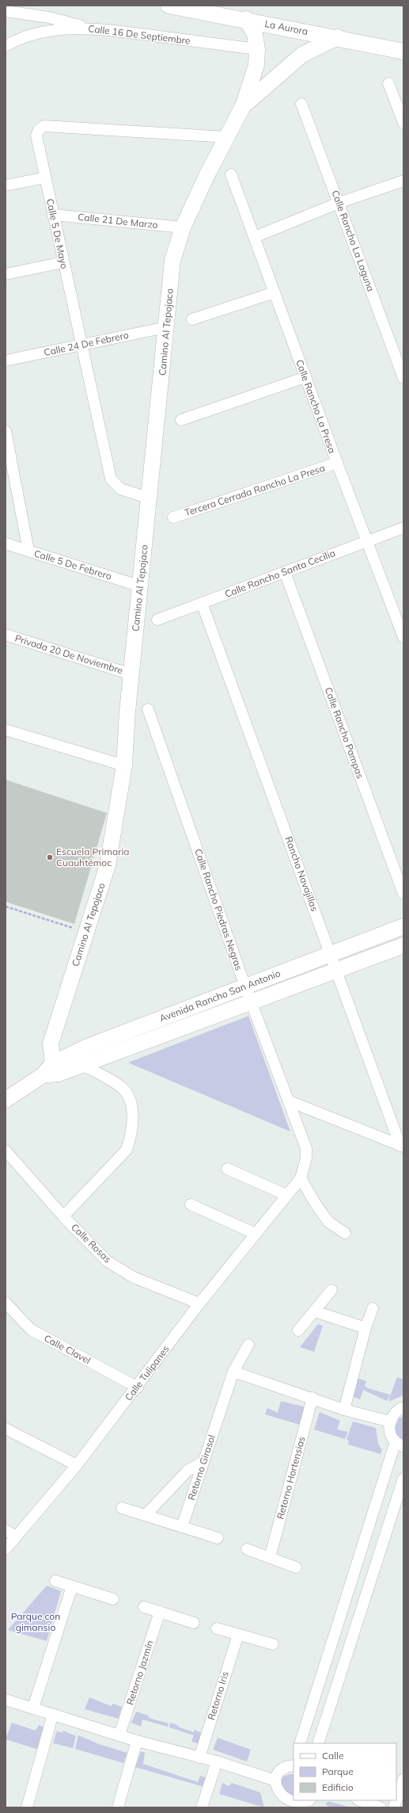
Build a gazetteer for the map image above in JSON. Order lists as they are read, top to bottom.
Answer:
{
  "streets": {
    "street": [
      "La Aurora",
      "Calle 16 De Septiembre",
      "Calle 21 De Marzo",
      "Calle 5 De Mayo",
      "Calle Rancho La Laguna",
      "Camino Al Tepojaco",
      "Calle 24 De Febrero",
      "Calle Rancho La Presa",
      "Tercera Cerrada Rancho La Presa",
      "Calle 5 De Febrero",
      "Calle Rancho Santa Cecilia",
      "Privada 20 De Noviembre",
      "Calle Rancho Pampas",
      "Rancho Navajillas",
      "Calle Rancho Piedras Negras",
      "Avenida Rancho San Antonio",
      "Calle Rosas",
      "Calle Clavel",
      "Calle Tulipanes",
      "Retorno Girasol",
      "Retorno Hortensias",
      "Retorno Jazmín",
      "Retorno Iris"
    ]
  },
  "crossings": [
    ["La Aurora", "Camino Al Tepojaco"],
    ["Calle 16 De Septiembre", "Camino Al Tepojaco"],
    ["Calle 21 De Marzo", "Calle 5 De Mayo"],
    ["Calle 21 De Marzo", "Camino Al Tepojaco"],
    ["Calle 5 De Mayo", "Camino Al Tepojaco"],
    ["Calle 5 De Mayo", "Calle 24 De Febrero"],
    ["Camino Al Tepojaco", "Calle 24 De Febrero"],
    ["Camino Al Tepojaco", "Calle 5 De Febrero"],
    ["Camino Al Tepojaco", "Privada 20 De Noviembre"],
    ["Camino Al Tepojaco", "Avenida Rancho San Antonio"],
    ["Calle Rancho La Presa", "Tercera Cerrada Rancho La Presa"],
    ["Calle Rancho La Presa", "Calle Rancho Santa Cecilia"],
    ["Calle Rancho Santa Cecilia", "Calle Rancho Pampas"],
    ["Calle Rancho Santa Cecilia", "Rancho Navajillas"],
    ["Rancho Navajillas", "Avenida Rancho San Antonio"],
    ["Calle Rancho Piedras Negras", "Avenida Rancho San Antonio"],
    ["Calle Rancho Piedras Negras", "Calle Tulipanes"],
    ["Calle Rosas", "Calle Tulipanes"],
    ["Calle Clavel", "Calle Tulipanes"]
  ],
  "parks": ["Parque con gimansio"],
  "places": ["Escuela Primaria Cuauhtémoc"],
  "legend": ["Calle", "Parque", "Edificio"]
}
